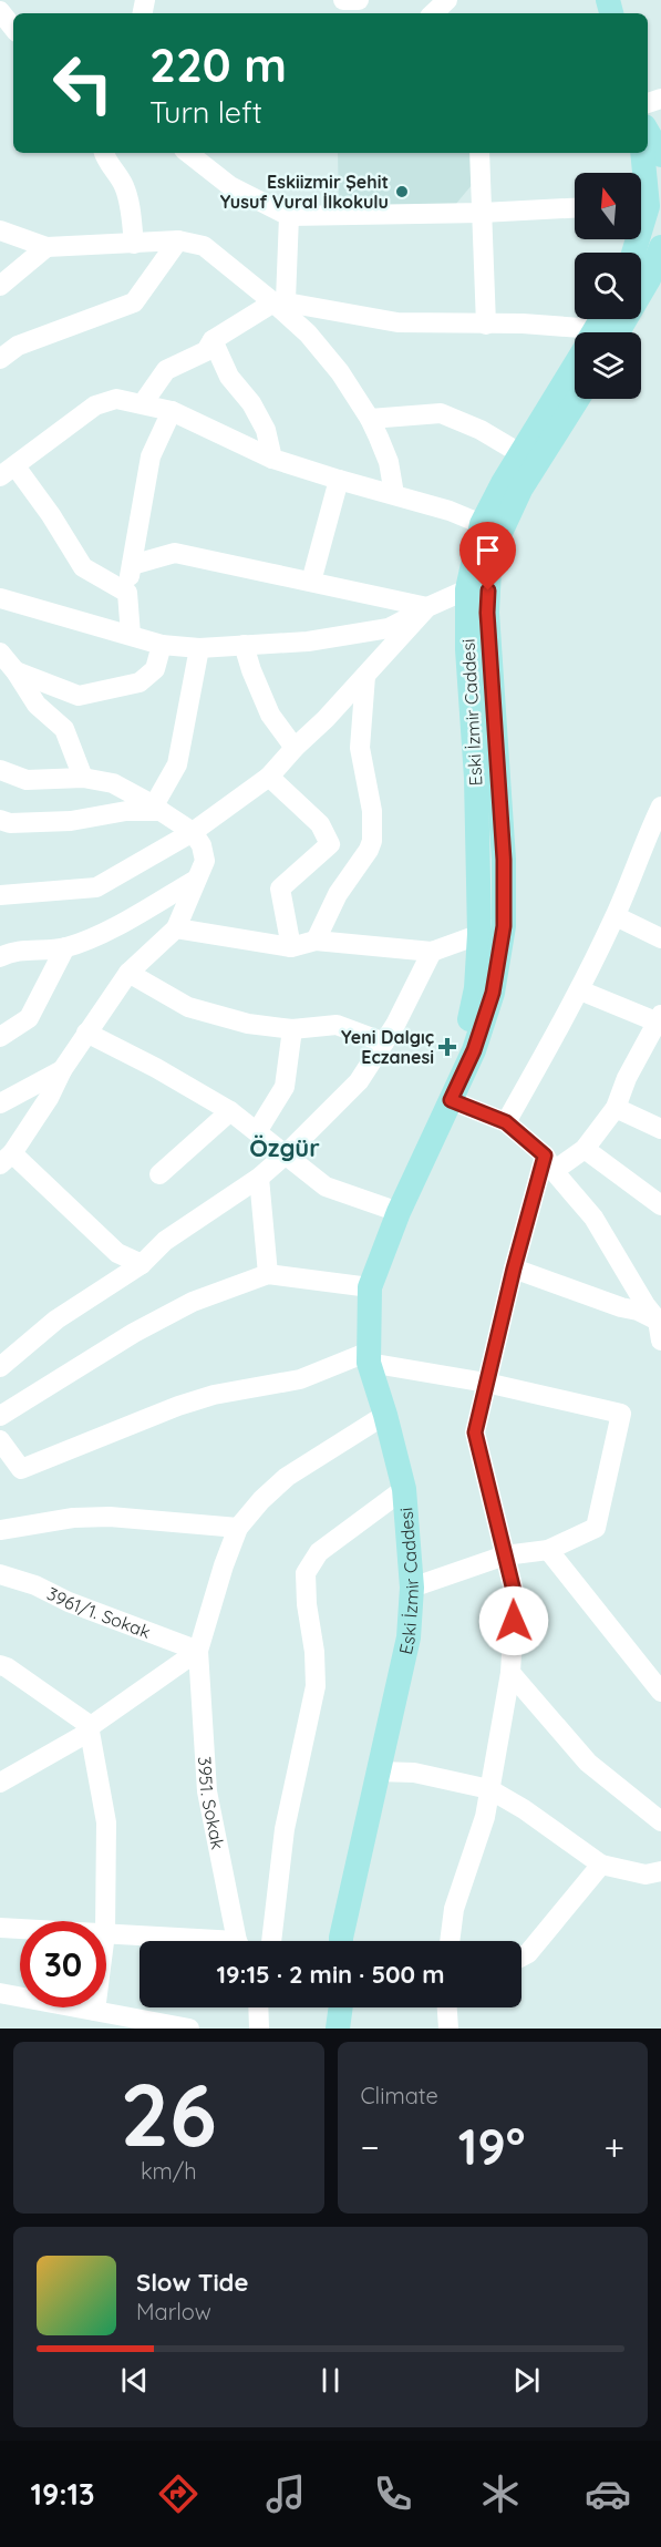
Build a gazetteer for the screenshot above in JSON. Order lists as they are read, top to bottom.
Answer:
{
  "streets": {
    "main road": ["Eski İzmir Caddesi"],
    "street": ["3961/1. Sokak", "3951. Sokak"]
  },
  "crossings": [
    ["3961/1. Sokak", "3951. Sokak"]
  ],
  "districts": ["Özgür"],
  "places": {
    "other": ["Eskiizmir Şehit Yusuf Vural İlkokulu"],
    "health": ["Yeni Dalgıç Eczanesi"]
  },
  "north": "top",
  "page": {
    "turn": ["220 m", "Turn left"],
    "limit": "30",
    "trip": "19:15 · 2 min · 500 m",
    "tile": [
      ["26", "km/h"],
      "Climate"
    ],
    "heat": ["−", "19°", "+"],
    "song": ["Slow Tide", "Marlow"],
    "tabs": "19:13"
  }
}
